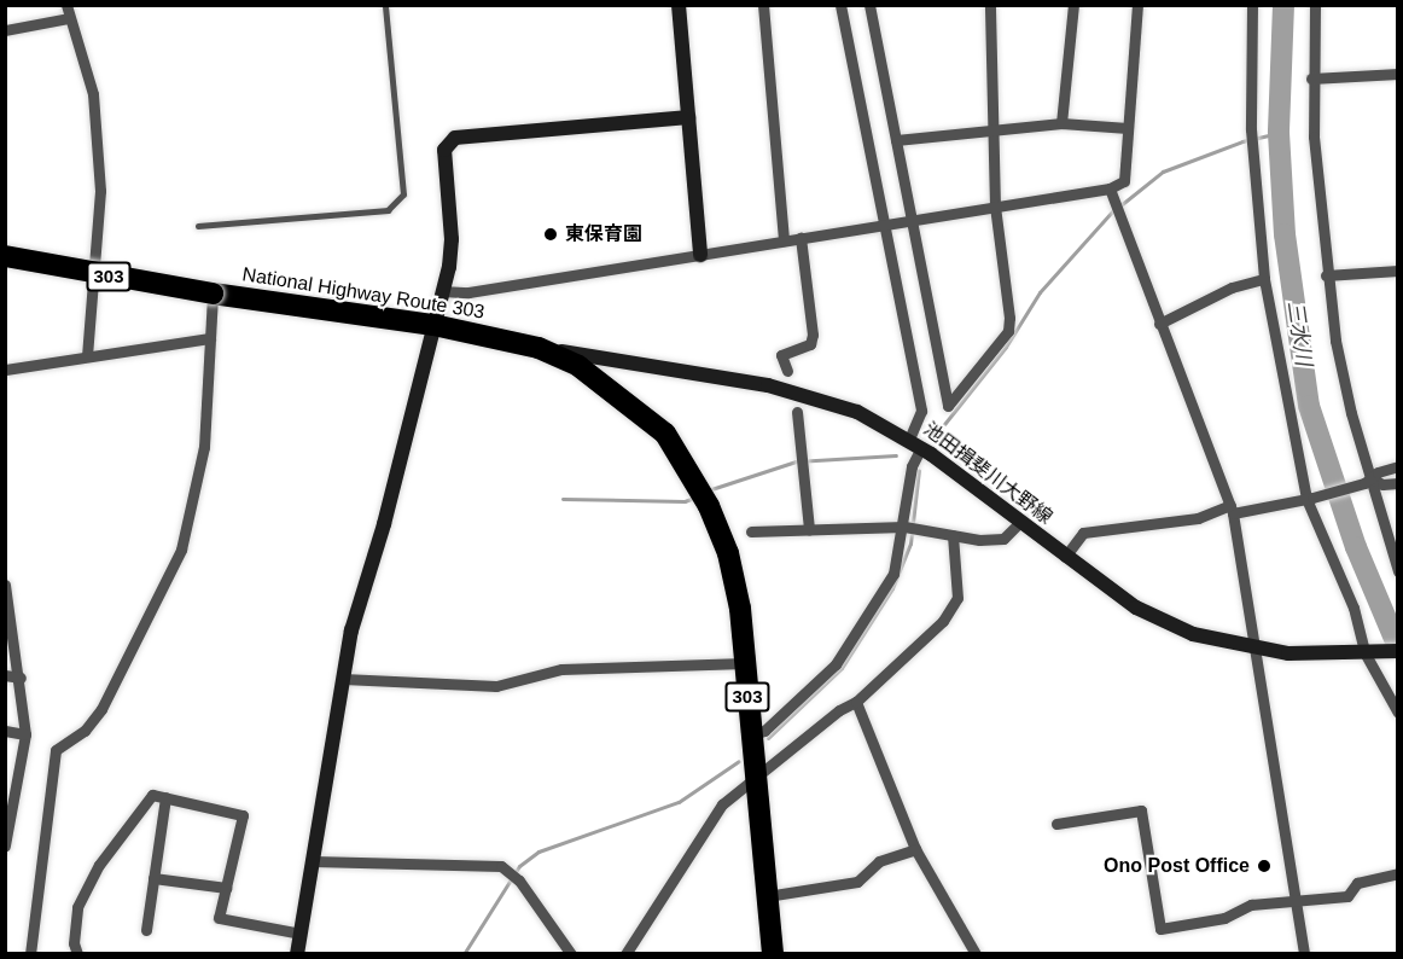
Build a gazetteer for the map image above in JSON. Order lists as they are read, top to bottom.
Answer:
{
  "streets": {
    "highway": ["303", "National Highway Route 303"],
    "street": ["池田揖斐川大野線"]
  },
  "crossings": [
    ["National Highway Route 303", "池田揖斐川大野線"]
  ],
  "water": ["三水川"],
  "places": ["東保育園", "Ono Post Office"]
}
